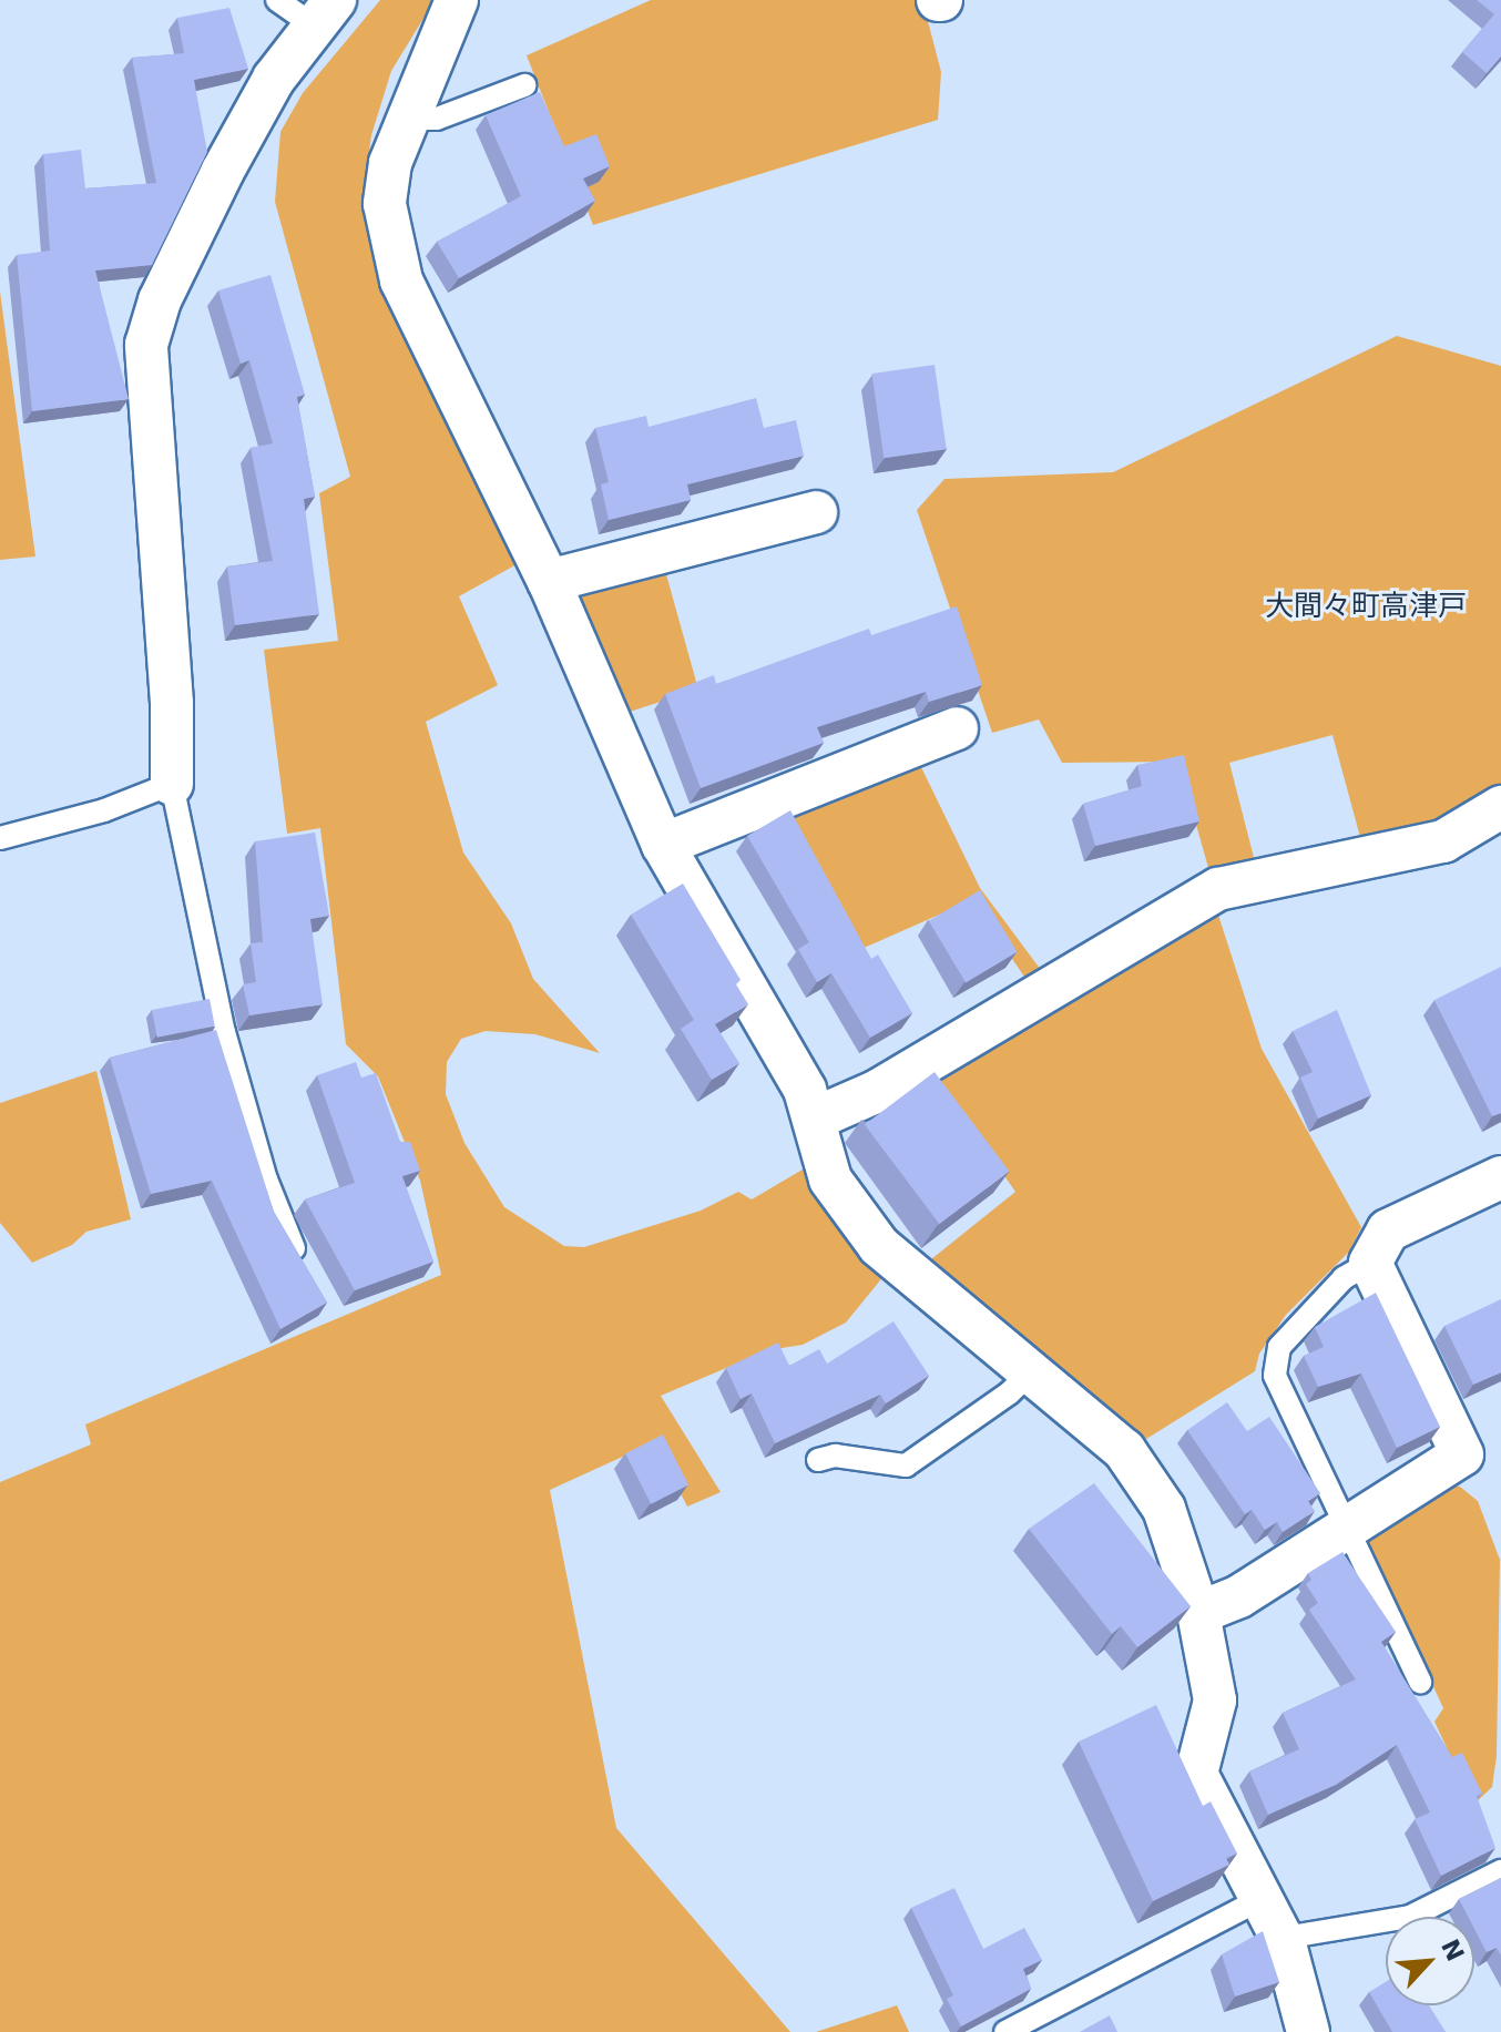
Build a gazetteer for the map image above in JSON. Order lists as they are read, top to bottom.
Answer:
{
  "districts": ["大間々町高津戸"],
  "north": "top right"
}
